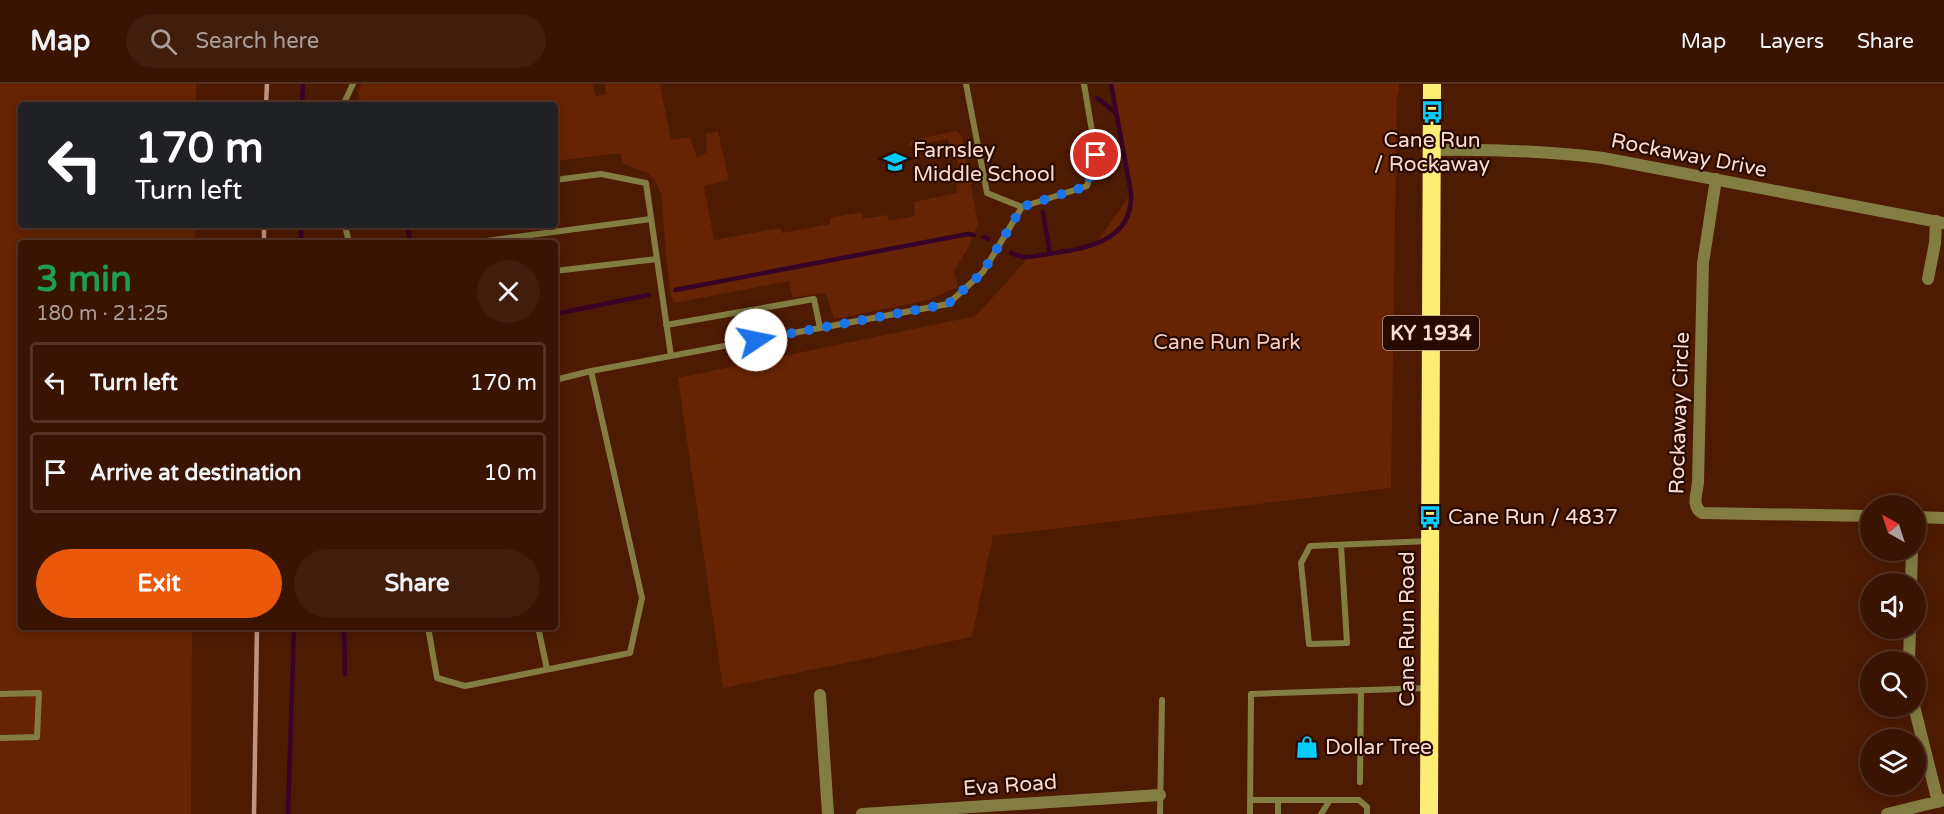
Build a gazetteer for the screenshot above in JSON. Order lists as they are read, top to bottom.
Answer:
{
  "streets": {
    "highway": ["KY 1934", "Cane Run Road"],
    "street": ["Rockaway Drive", "Rockaway Circle", "Eva Road"]
  },
  "crossings": [
    ["Rockaway Drive", "Rockaway Circle"],
    ["Rockaway Drive", "Cane Run Road"]
  ],
  "parks": ["Cane Run Park"],
  "places": {
    "bus stop": ["Cane Run / Rockaway", "Cane Run / 4837"],
    "school or university": ["Farnsley Middle School"],
    "shop": ["Dollar Tree"]
  },
  "north": "top left",
  "page": {
    "header": "Map",
    "search": "Search here",
    "nav": ["Map", "Layers", "Share"],
    "turn": ["170 m", "Turn left"],
    "heading": ["3 min", "180 m · 21:25"],
    "list": [
      {
        "name": "Turn left",
        "value": "170 m"
      },
      {
        "name": "Arrive at destination",
        "value": "10 m"
      }
    ],
    "buttons": ["Exit", "Share"]
  }
}
